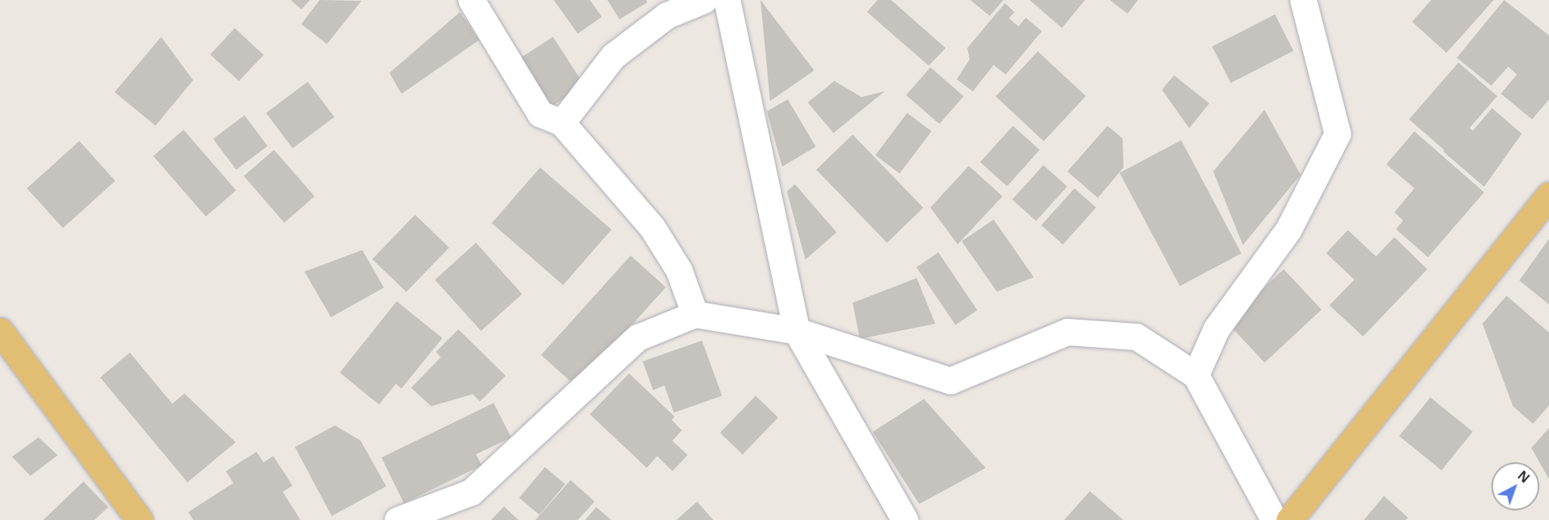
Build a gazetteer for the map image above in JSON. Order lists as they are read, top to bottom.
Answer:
{
  "north": "top right"
}
